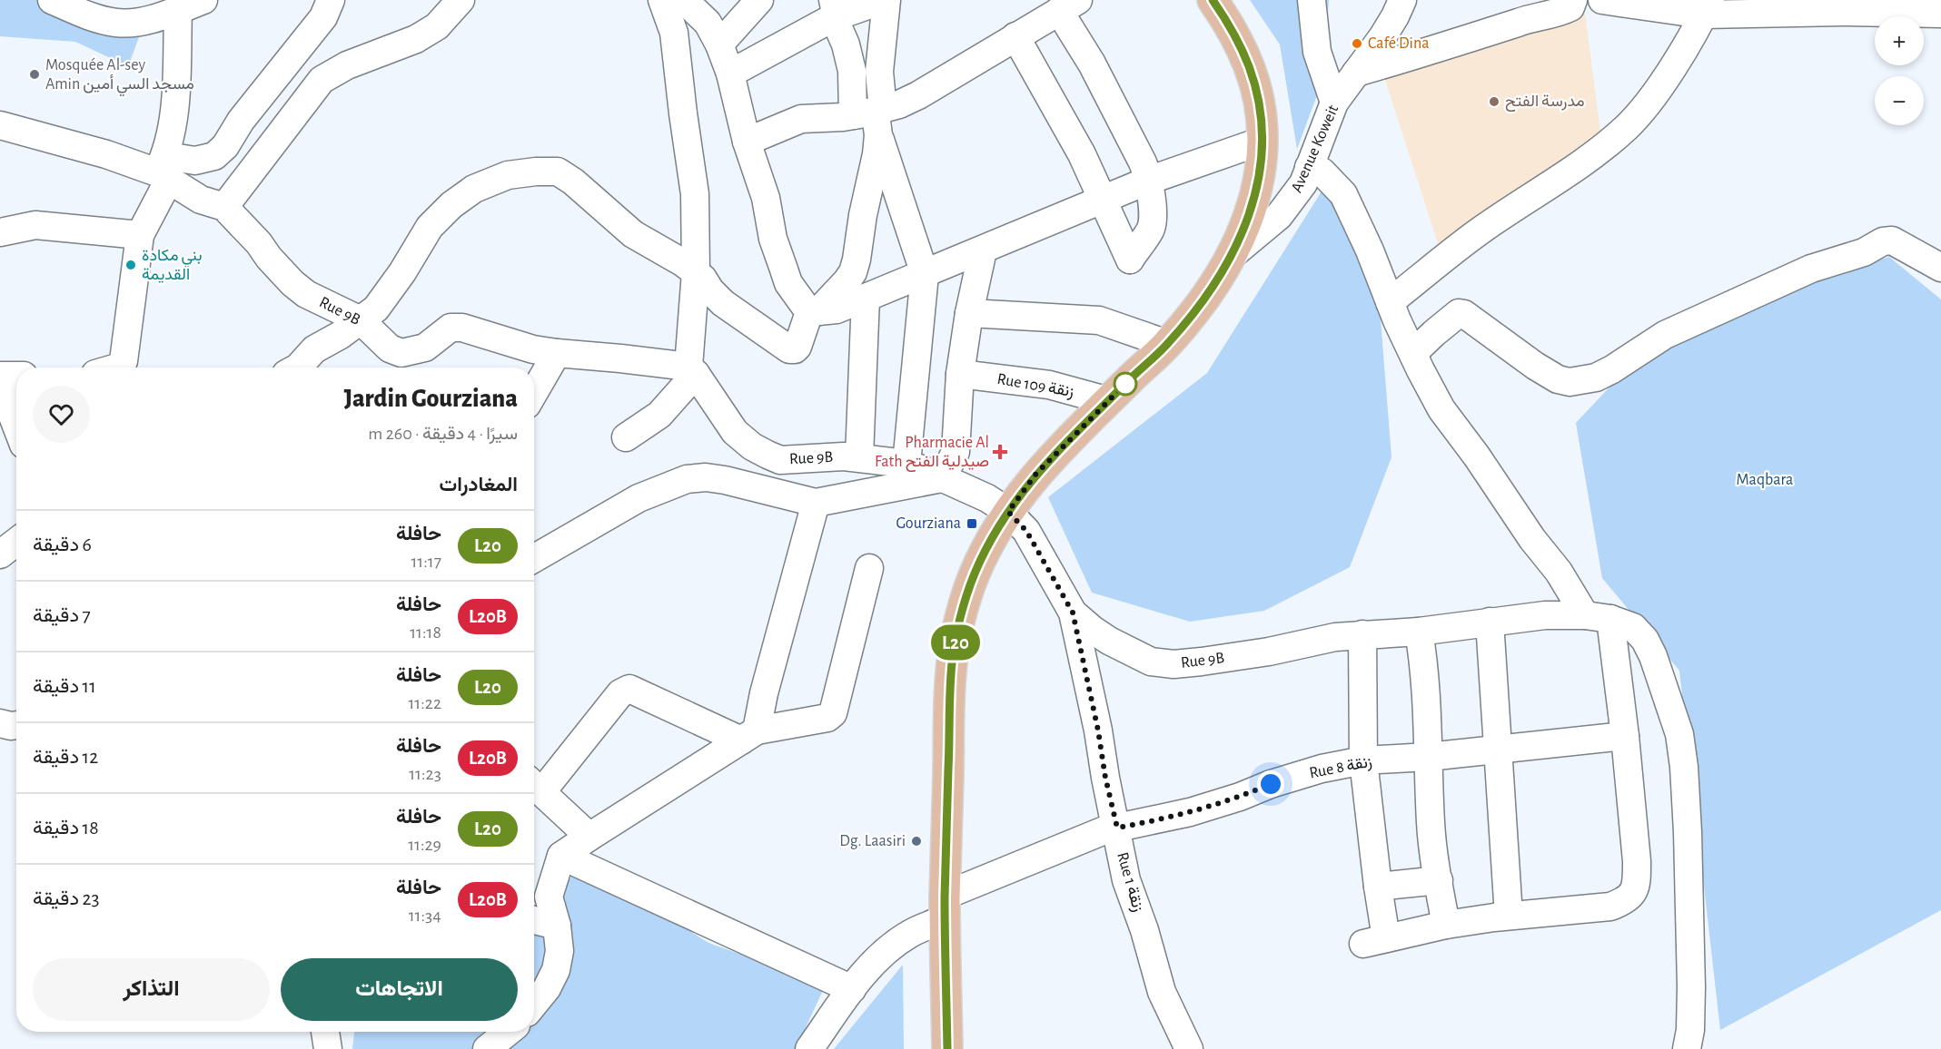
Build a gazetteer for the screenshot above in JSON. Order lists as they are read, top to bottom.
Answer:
{
  "streets": {
    "street": [
      "Avenue Koweit",
      "Rue 9B",
      "Rue 109 زنقة",
      "Rue 8 زنقة",
      "Rue 1 زنقة"
    ]
  },
  "crossings": [
    ["Rue 9B", "Rue 1 زنقة"],
    ["Rue 8 زنقة", "Rue 1 زنقة"]
  ],
  "parks": ["Maqbara"],
  "places": {
    "other": [
      "Café Dina",
      "Mosquée Al-sey Amin مسجد السي أمين",
      "مدرسة الفتح",
      "بني مكادة القديمة",
      "Dg. Laasiri"
    ],
    "health": ["Pharmacie Al Fath صيدلية الفتح"],
    "transit": ["Gourziana"]
  },
  "lines": ["bus line L20"],
  "page": {
    "on_map": "L20",
    "map_buttons": ["+", "−"],
    "heading": [
      ["Jardin Gourziana", "سيرًا · 4 دقيقة · 260 m"],
      "المغادرات"
    ],
    "list": [
      {
        "mark": "L20",
        "name": "حافلة",
        "note": "11:17",
        "value": "6 دقيقة"
      },
      {
        "mark": "L20B",
        "name": "حافلة",
        "note": "11:18",
        "value": "7 دقيقة"
      },
      {
        "mark": "L20",
        "name": "حافلة",
        "note": "11:22",
        "value": "11 دقيقة"
      },
      {
        "mark": "L20B",
        "name": "حافلة",
        "note": "11:23",
        "value": "12 دقيقة"
      },
      {
        "mark": "L20",
        "name": "حافلة",
        "note": "11:29",
        "value": "18 دقيقة"
      },
      {
        "mark": "L20B",
        "name": "حافلة",
        "note": "11:34",
        "value": "23 دقيقة"
      }
    ],
    "buttons": ["الاتجاهات", "التذاكر"]
  }
}
